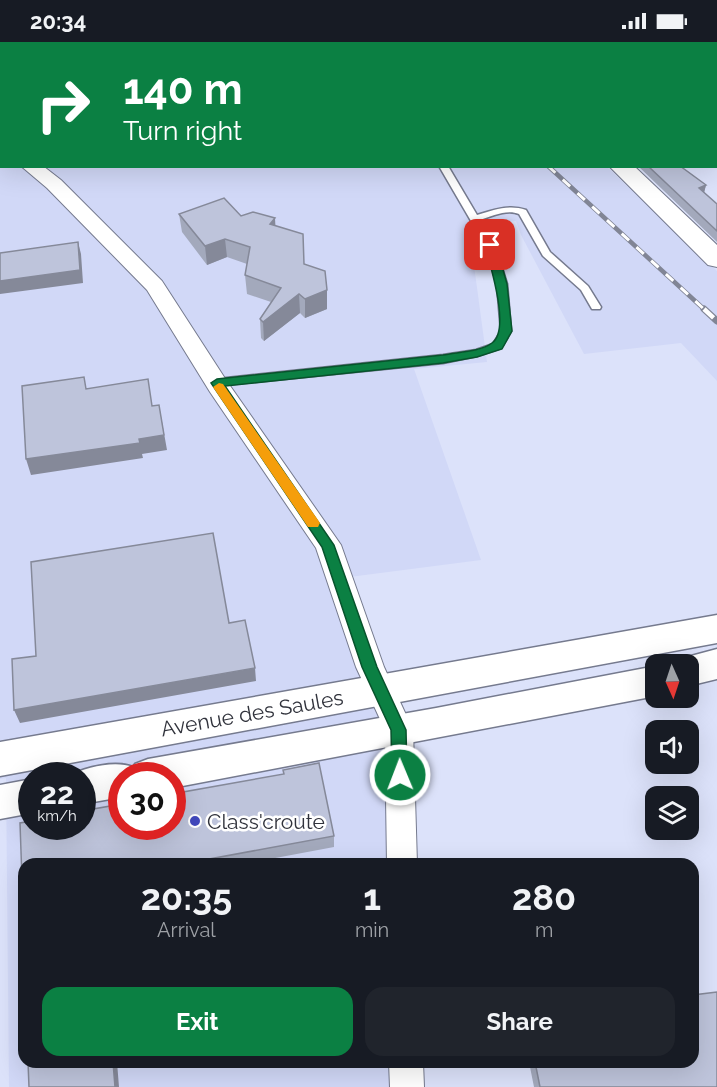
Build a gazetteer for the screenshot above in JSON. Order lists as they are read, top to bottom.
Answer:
{
  "streets": {
    "main road": ["Avenue des Saules"]
  },
  "places": ["Class'croute"],
  "north": "bottom",
  "page": {
    "status": "20:34",
    "turn": ["140 m", "Turn right"],
    "speed": "22 km/h",
    "limit": "30",
    "eta": [
      "20:35",
      "Arrival",
      "1",
      "min",
      "280",
      "m"
    ],
    "buttons": ["Exit", "Share"]
  }
}
